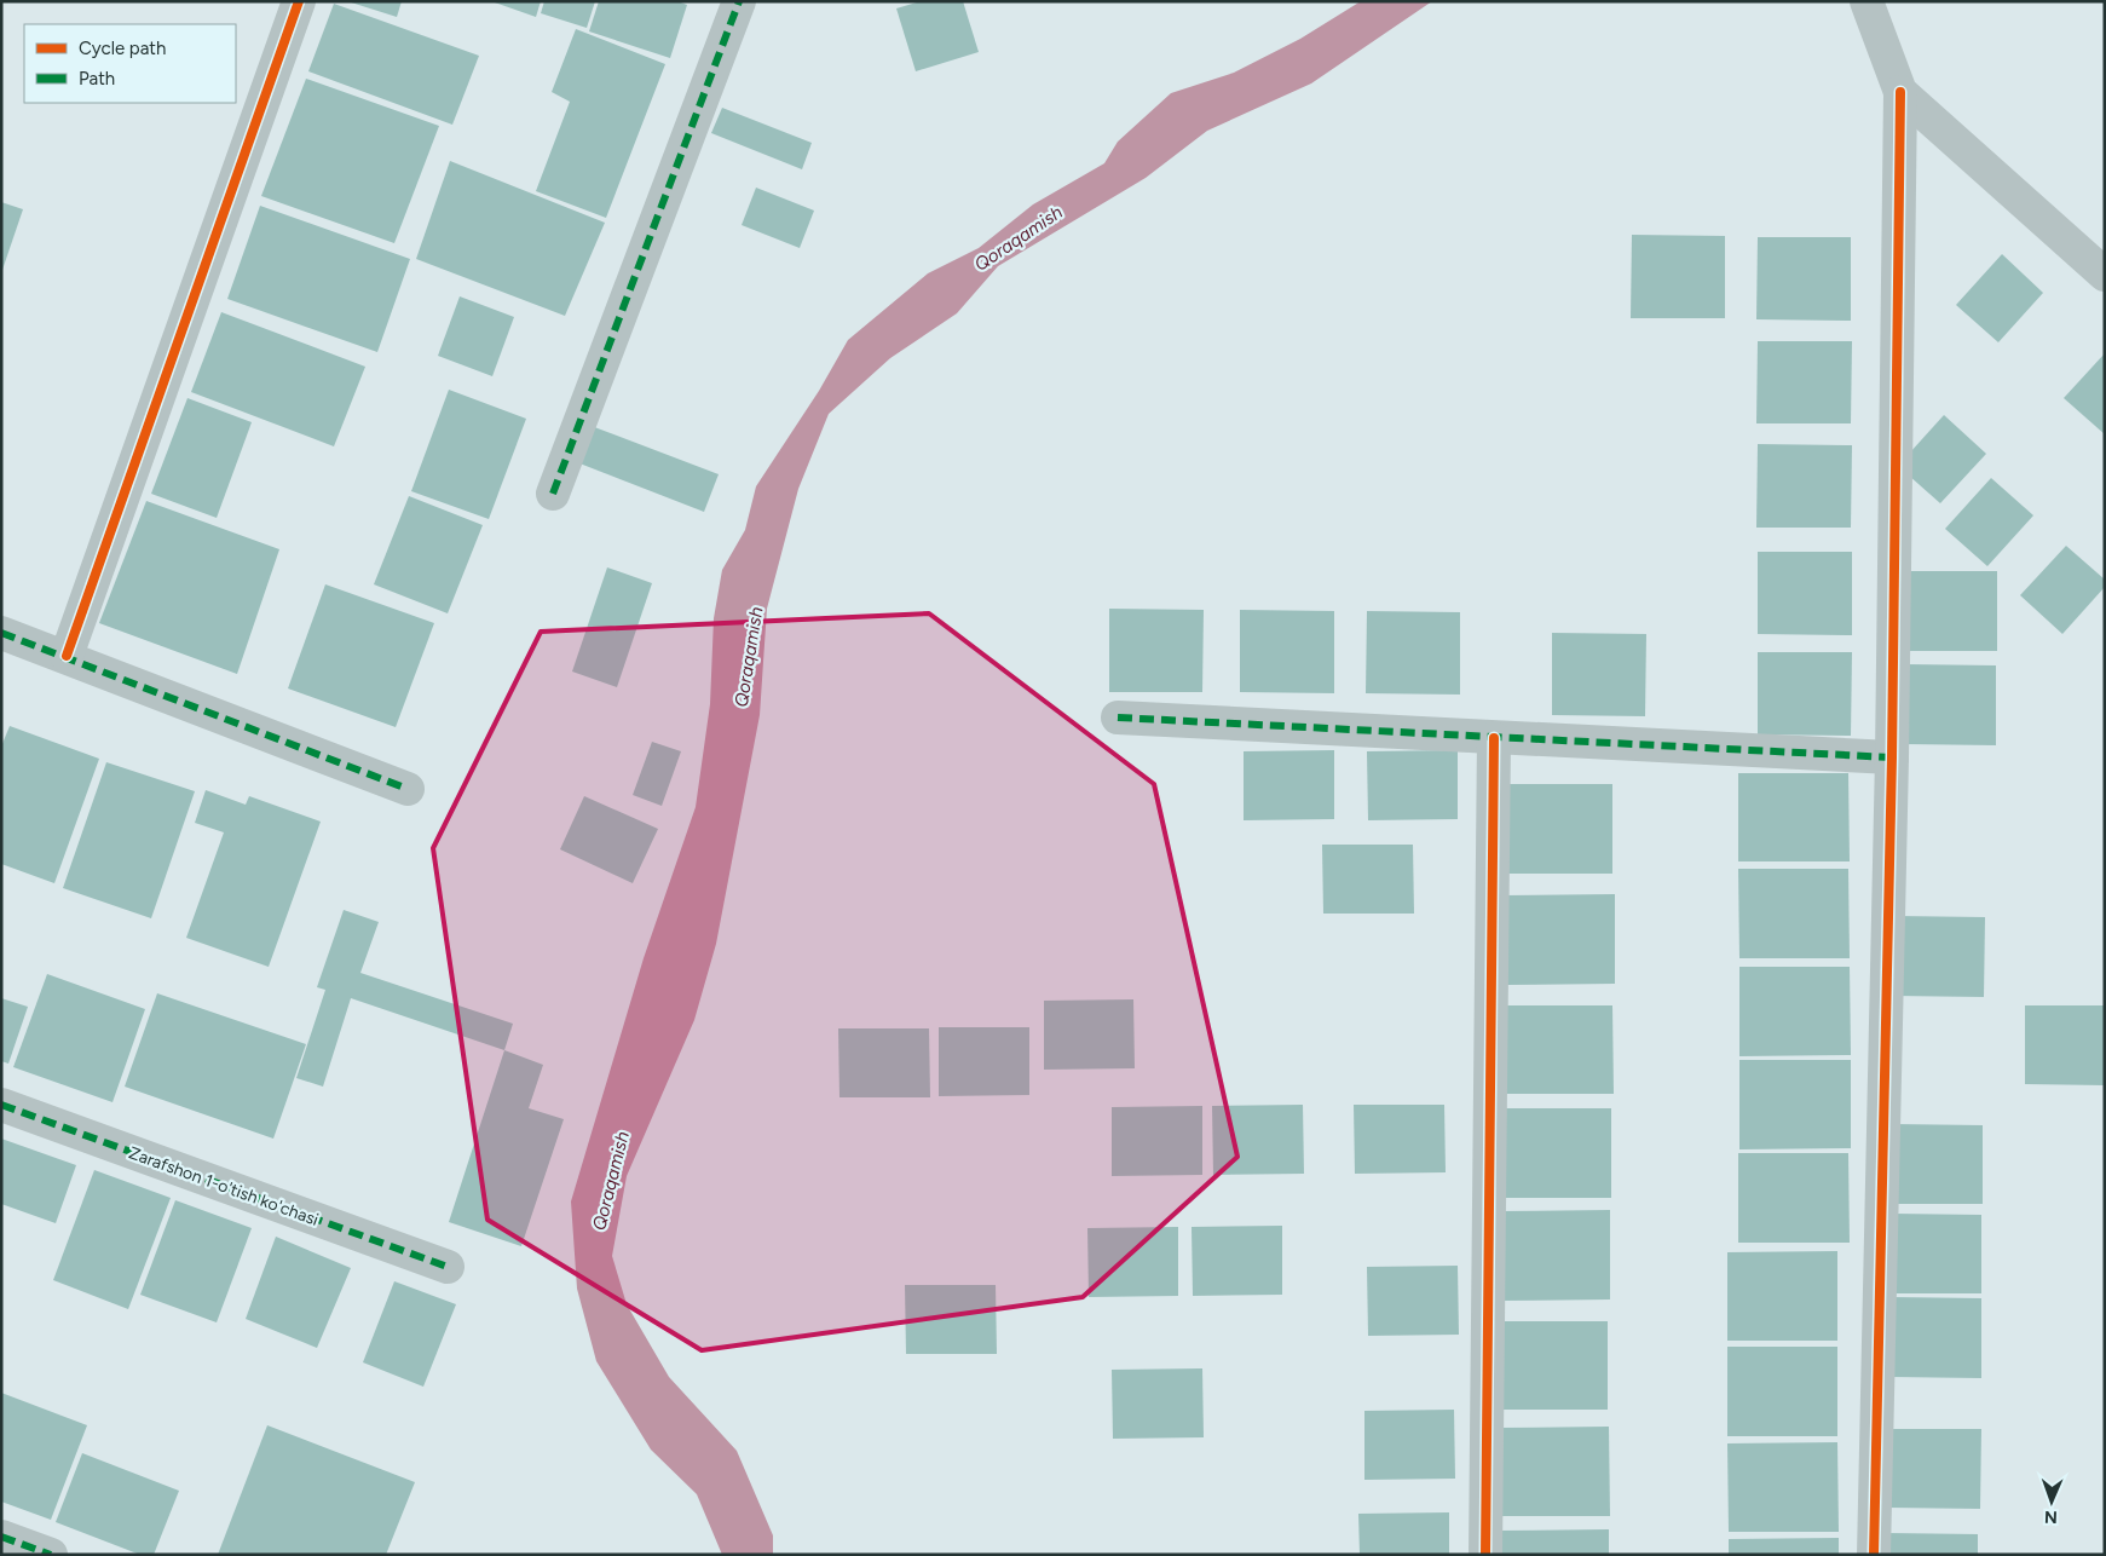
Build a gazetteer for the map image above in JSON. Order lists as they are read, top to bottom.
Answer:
{
  "streets": {
    "street": ["Zarafshon 1-o'tish ko'chasi"]
  },
  "water": ["Qoraqamish"],
  "legend": ["Cycle path", "Path"],
  "north": "bottom"
}
